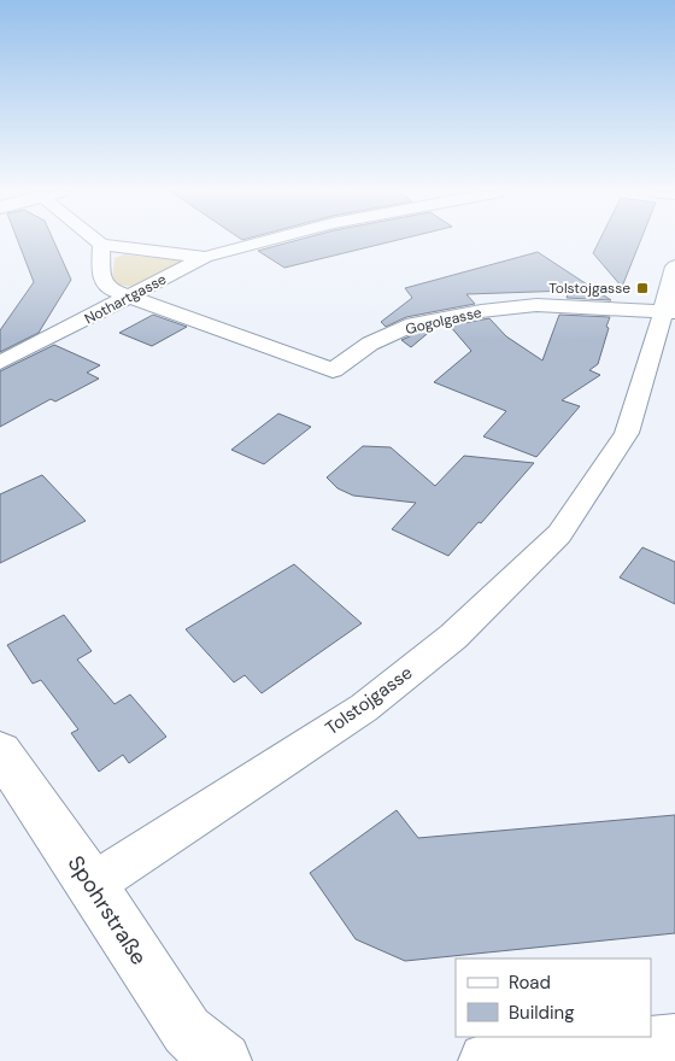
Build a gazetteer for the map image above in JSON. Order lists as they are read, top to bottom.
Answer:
{
  "streets": {
    "street": [
      "Nothartgasse",
      "Gogolgasse",
      "Tolstojgasse",
      "Spohrstraße"
    ]
  },
  "crossings": [
    ["Nothartgasse", "Gogolgasse"],
    ["Gogolgasse", "Tolstojgasse"],
    ["Tolstojgasse", "Spohrstraße"]
  ],
  "places": {
    "transit": ["Tolstojgasse"]
  },
  "legend": ["Road", "Building"]
}
